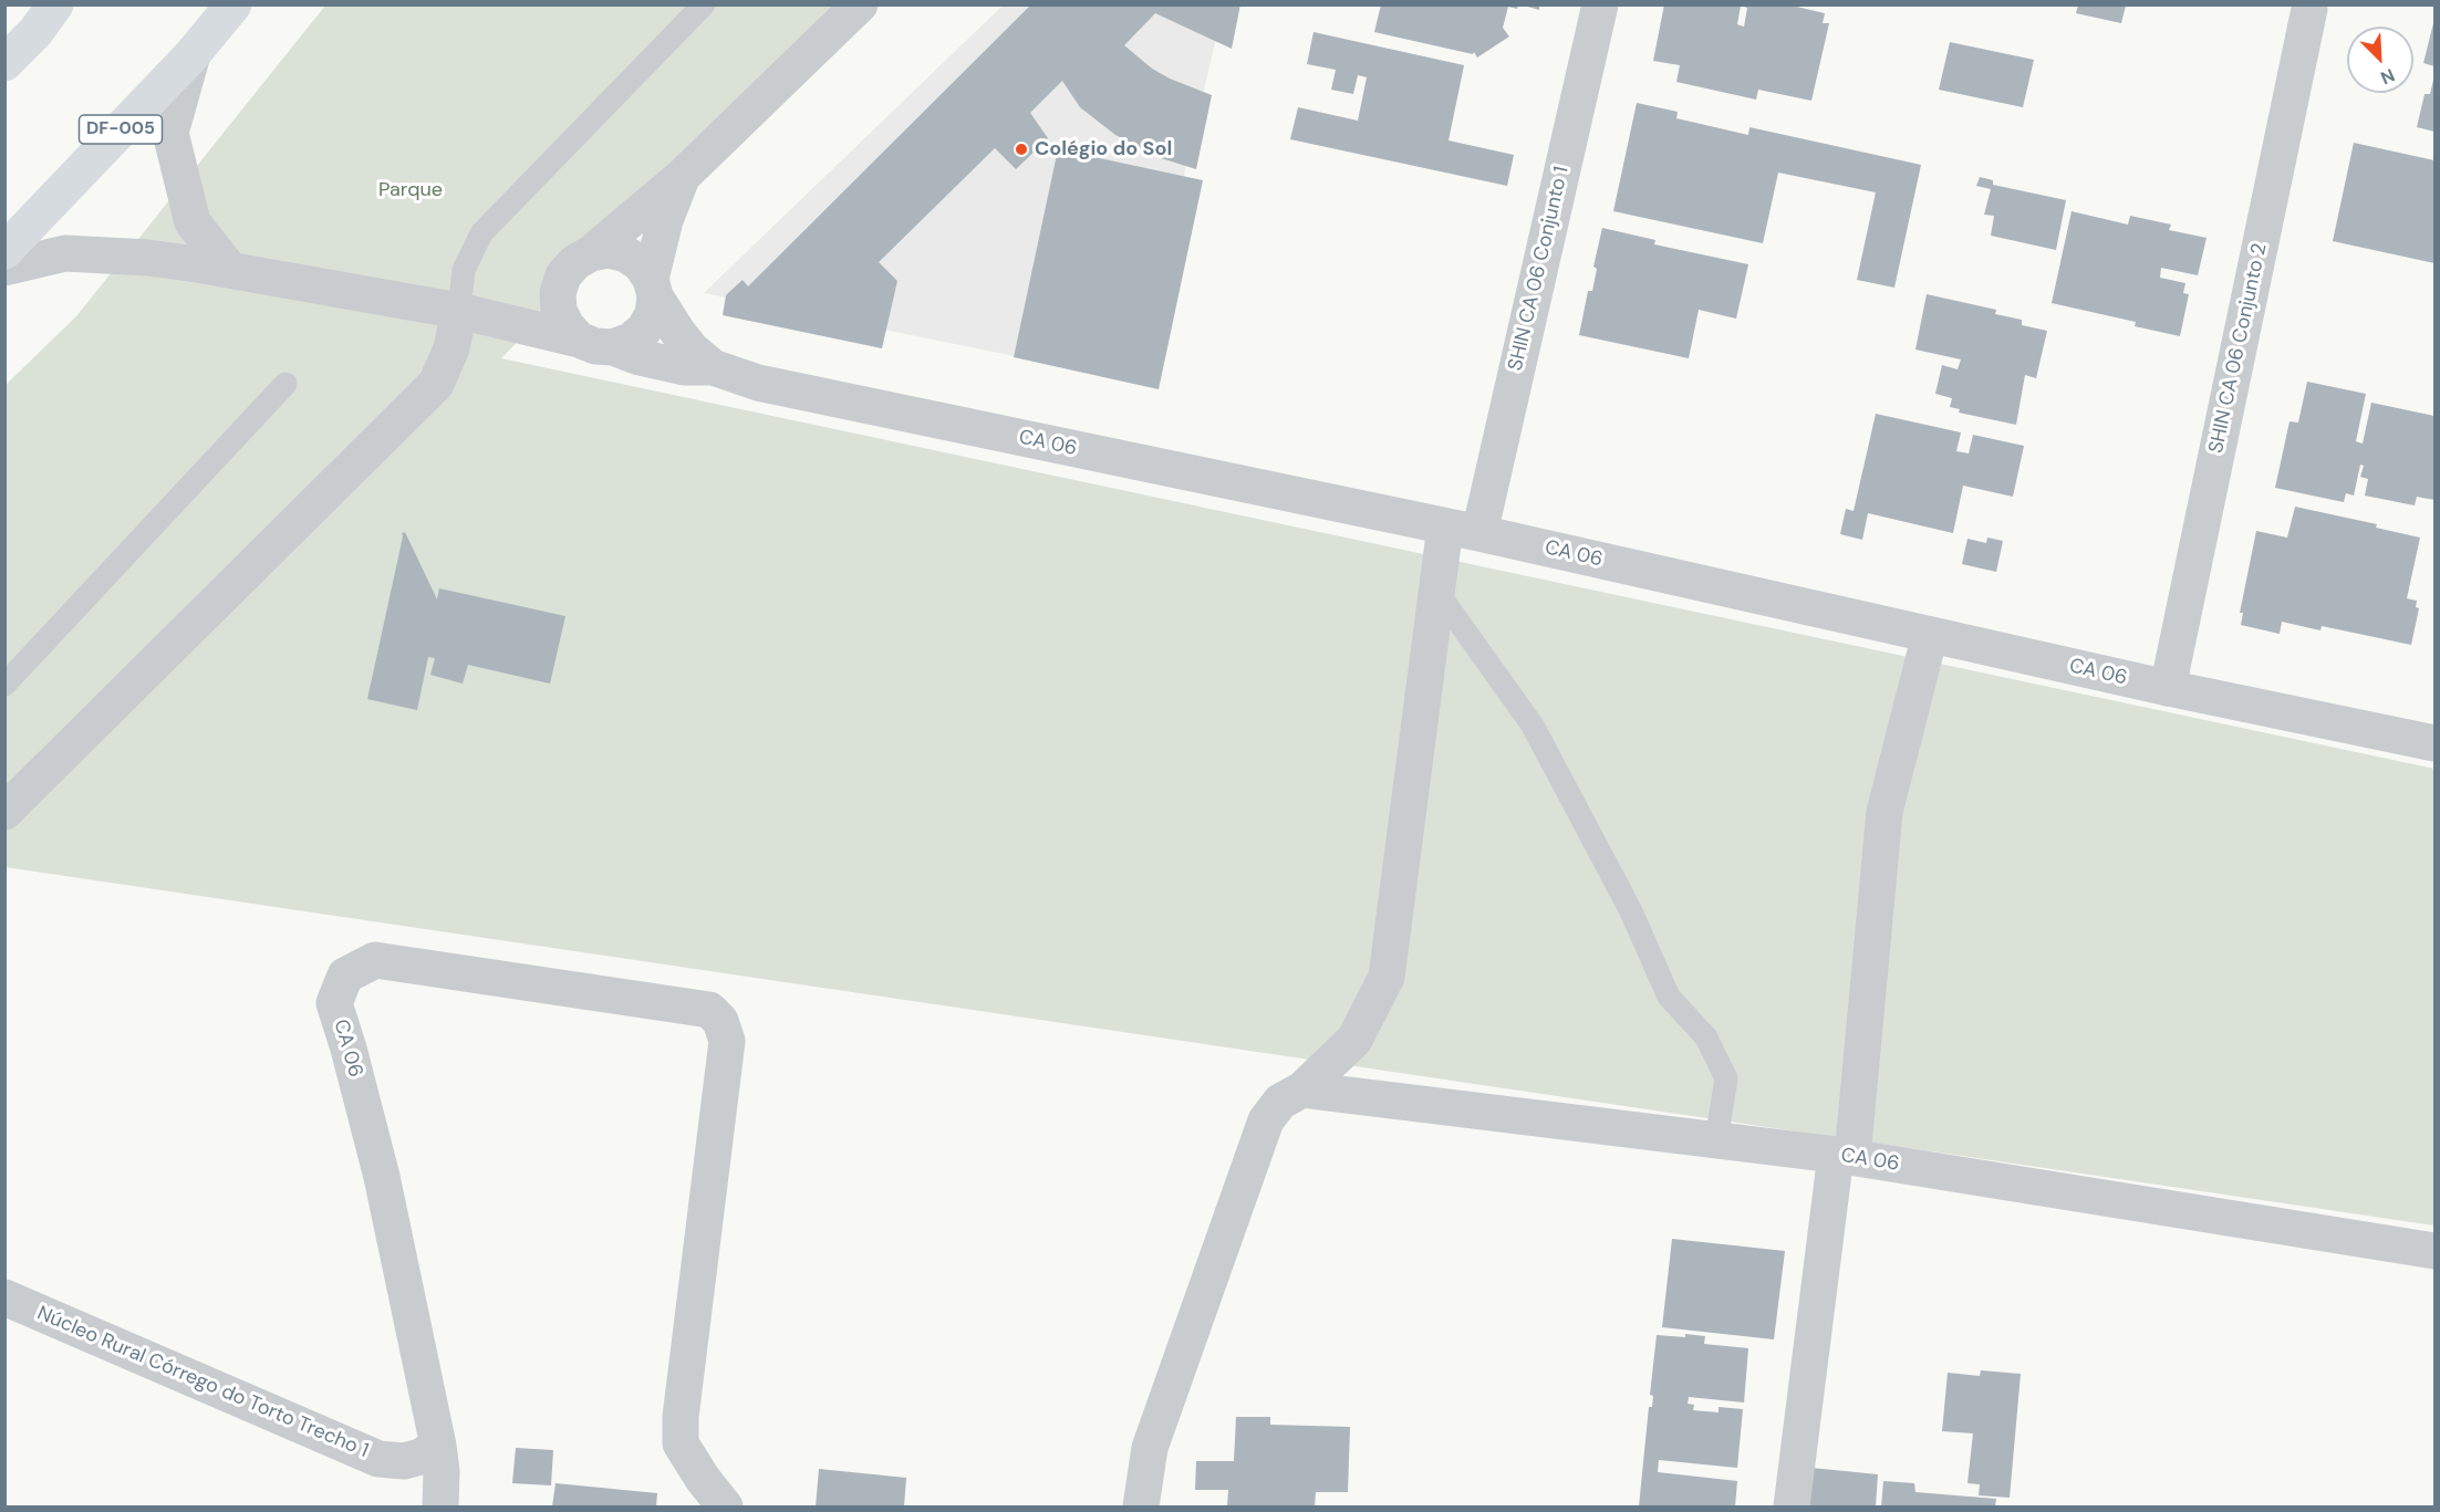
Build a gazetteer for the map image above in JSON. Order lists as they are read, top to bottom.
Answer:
{
  "streets": {
    "main road": ["DF-005"],
    "street": [
      "SHIN CA 06 Conjunto 1",
      "SHIN CA 06 Conjunto 2",
      "CA 06",
      "Núcleo Rural Córrego do Torto Trecho 1"
    ]
  },
  "crossings": [
    ["SHIN CA 06 Conjunto 1", "CA 06"],
    ["SHIN CA 06 Conjunto 2", "CA 06"],
    ["CA 06", "Núcleo Rural Córrego do Torto Trecho 1"]
  ],
  "parks": ["Parque"],
  "places": ["Colégio do Sol"],
  "north": "bottom right"
}
